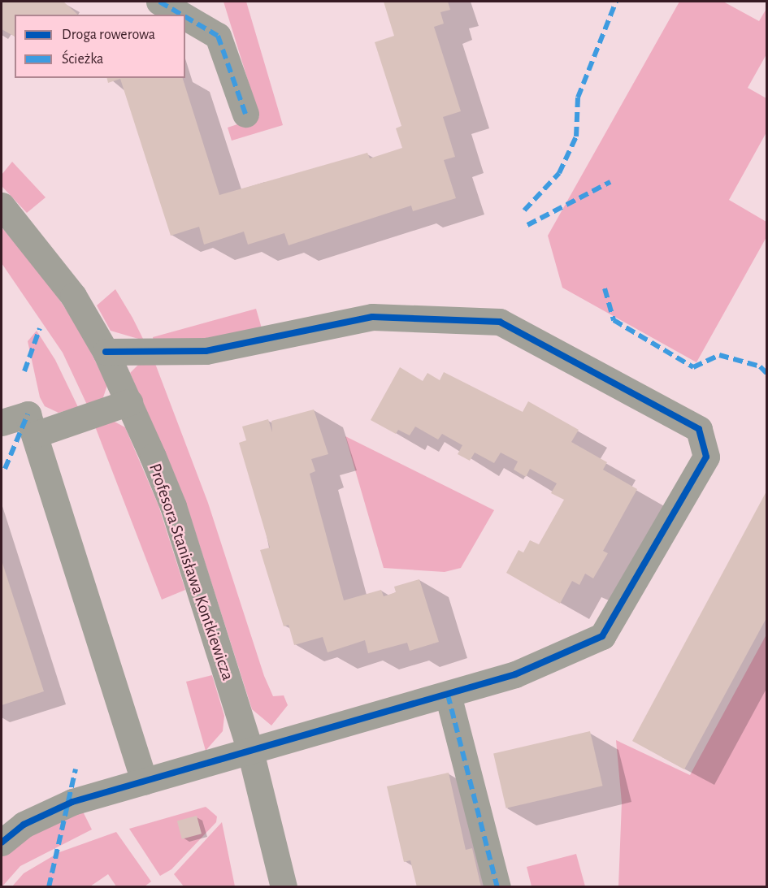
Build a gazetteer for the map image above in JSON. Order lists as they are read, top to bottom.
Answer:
{
  "streets": {
    "street": ["Profesora Stanisława Kontkiewicza"]
  },
  "legend": ["Droga rowerowa", "Ścieżka"]
}
